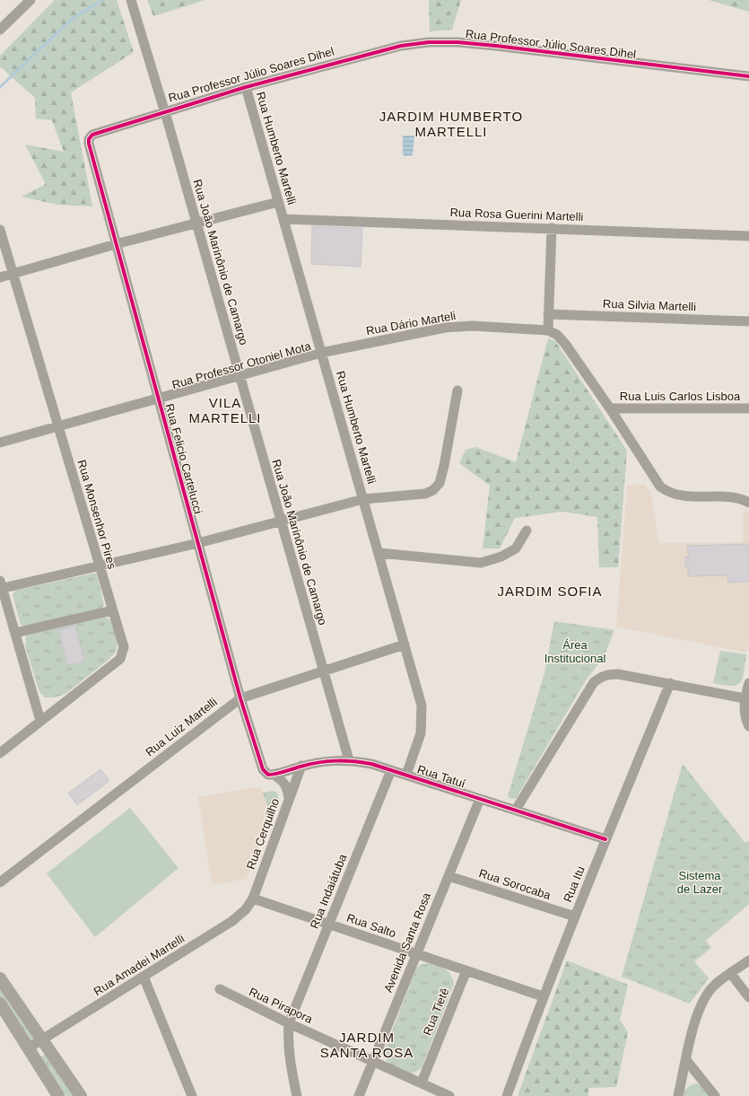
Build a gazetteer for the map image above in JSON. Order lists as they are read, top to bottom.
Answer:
{
  "streets": {
    "street": [
      "Rua Professor Júlio Soares Dihel",
      "Rua Humberto Martelli",
      "Rua Rosa Guerini Martelli",
      "Rua João Marinônio de Camargo",
      "Rua Silvia Martelli",
      "Rua Dário Marteli",
      "Rua Professor Otoniel Mota",
      "Rua Luis Carlos Lisboa",
      "Rua Felicio Cartelucci",
      "Rua Monsenhor Pires",
      "Rua Luiz Martelli",
      "Rua Tatuí",
      "Rua Cerquilho",
      "Rua Sorocaba",
      "Rua Itu",
      "Rua Indaiátuba",
      "Rua Salto",
      "Avenida Santa Rosa",
      "Rua Amadei Martelli",
      "Rua Pirapora",
      "Rua Tietê"
    ]
  },
  "crossings": [
    ["Rua Professor Júlio Soares Dihel", "Rua Humberto Martelli"],
    ["Rua Professor Júlio Soares Dihel", "Rua João Marinônio de Camargo"],
    ["Rua Professor Júlio Soares Dihel", "Rua Felicio Cartelucci"],
    ["Rua Humberto Martelli", "Rua Rosa Guerini Martelli"],
    ["Rua Humberto Martelli", "Rua Dário Marteli"],
    ["Rua Humberto Martelli", "Rua Professor Otoniel Mota"],
    ["Rua Humberto Martelli", "Rua Luiz Martelli"],
    ["Rua Humberto Martelli", "Rua Tatuí"],
    ["Rua João Marinônio de Camargo", "Rua Professor Otoniel Mota"],
    ["Rua João Marinônio de Camargo", "Rua Luiz Martelli"],
    ["Rua João Marinônio de Camargo", "Rua Tatuí"],
    ["Rua Dário Marteli", "Rua Professor Otoniel Mota"],
    ["Rua Professor Otoniel Mota", "Rua Felicio Cartelucci"],
    ["Rua Professor Otoniel Mota", "Rua Monsenhor Pires"],
    ["Rua Felicio Cartelucci", "Rua Luiz Martelli"],
    ["Rua Felicio Cartelucci", "Rua Tatuí"],
    ["Rua Felicio Cartelucci", "Rua Cerquilho"],
    ["Rua Tatuí", "Rua Cerquilho"],
    ["Rua Tatuí", "Rua Itu"],
    ["Rua Tatuí", "Rua Indaiátuba"],
    ["Rua Tatuí", "Avenida Santa Rosa"],
    ["Rua Cerquilho", "Rua Salto"],
    ["Rua Cerquilho", "Rua Amadei Martelli"],
    ["Rua Sorocaba", "Rua Itu"],
    ["Rua Sorocaba", "Avenida Santa Rosa"],
    ["Rua Itu", "Rua Salto"],
    ["Rua Indaiátuba", "Rua Salto"],
    ["Rua Indaiátuba", "Rua Pirapora"],
    ["Rua Salto", "Avenida Santa Rosa"],
    ["Rua Salto", "Rua Tietê"],
    ["Avenida Santa Rosa", "Rua Pirapora"],
    ["Rua Pirapora", "Rua Tietê"]
  ],
  "districts": [
    "JARDIM HUMBERTO MARTELLI",
    "VILA MARTELLI",
    "JARDIM SOFIA",
    "JARDIM SANTA ROSA"
  ],
  "parks": ["Área Institucional", "Sistema de Lazer"]
}
